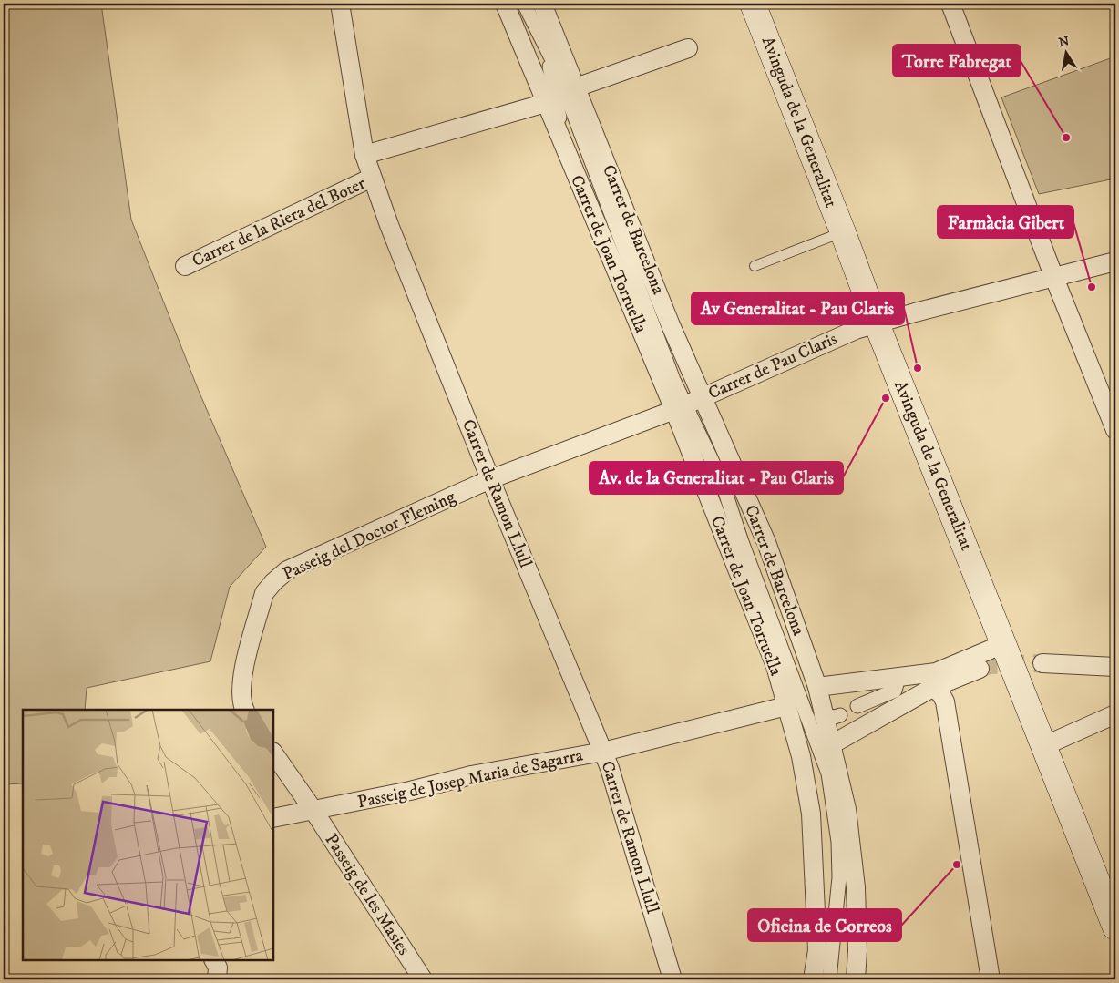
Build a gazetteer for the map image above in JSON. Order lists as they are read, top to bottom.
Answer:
{
  "streets": {
    "main road": ["Avinguda de la Generalitat"],
    "street": [
      "Carrer de la Riera del Boter",
      "Carrer de Barcelona",
      "Carrer de Joan Torruella",
      "Carrer de Pau Claris",
      "Carrer de Ramon Llull",
      "Passeig del Doctor Fleming",
      "Passeig de Josep Maria de Sagarra",
      "Passeig de les Masies"
    ]
  },
  "crossings": [
    ["Avinguda de la Generalitat", "Carrer de Pau Claris"],
    ["Carrer de la Riera del Boter", "Carrer de Joan Torruella"],
    ["Carrer de la Riera del Boter", "Carrer de Ramon Llull"],
    ["Carrer de Barcelona", "Carrer de Joan Torruella"],
    ["Carrer de Barcelona", "Carrer de Pau Claris"],
    ["Carrer de Joan Torruella", "Carrer de Pau Claris"],
    ["Carrer de Joan Torruella", "Passeig de Josep Maria de Sagarra"],
    ["Carrer de Pau Claris", "Carrer de Ramon Llull"],
    ["Carrer de Pau Claris", "Passeig del Doctor Fleming"],
    ["Carrer de Ramon Llull", "Passeig del Doctor Fleming"],
    ["Carrer de Ramon Llull", "Passeig de Josep Maria de Sagarra"],
    ["Passeig de Josep Maria de Sagarra", "Passeig de les Masies"]
  ],
  "places": [
    "Torre Fabregat",
    "Farmàcia Gibert",
    "Av Generalitat - Pau Claris",
    "Av. de la Generalitat - Pau Claris",
    "Oficina de Correos"
  ],
  "north": "top"
}
